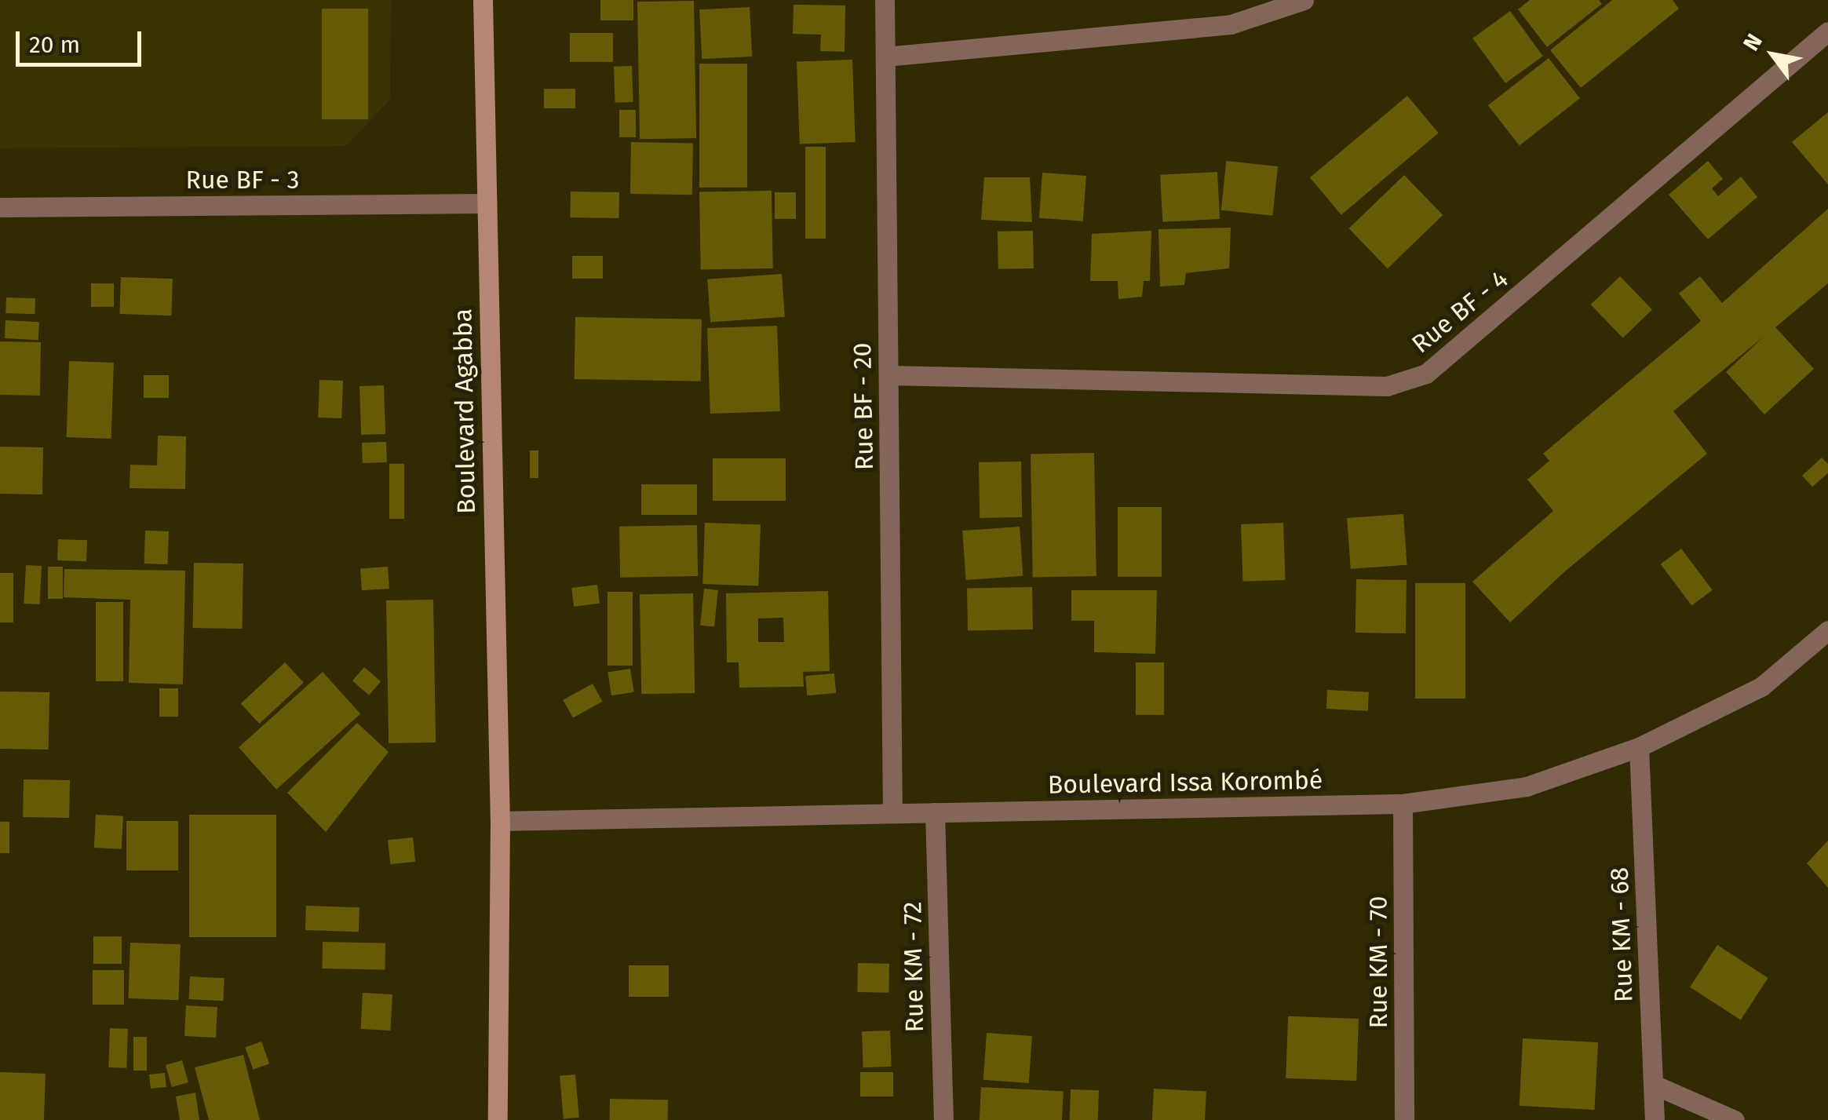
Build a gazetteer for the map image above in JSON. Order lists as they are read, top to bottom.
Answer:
{
  "streets": {
    "main road": ["Boulevard Agabba"],
    "street": [
      "Rue BF - 3",
      "Rue BF - 4",
      "Rue BF - 20",
      "Boulevard Issa Korombé",
      "Rue KM - 68",
      "Rue KM - 70",
      "Rue KM - 72"
    ]
  },
  "crossings": [
    ["Rue BF - 3", "Boulevard Agabba"],
    ["Rue BF - 4", "Rue BF - 20"],
    ["Rue BF - 20", "Boulevard Issa Korombé"],
    ["Boulevard Agabba", "Boulevard Issa Korombé"],
    ["Boulevard Issa Korombé", "Rue KM - 68"],
    ["Boulevard Issa Korombé", "Rue KM - 70"],
    ["Boulevard Issa Korombé", "Rue KM - 72"]
  ],
  "scale_bar": "20 m",
  "north": "top left"
}
